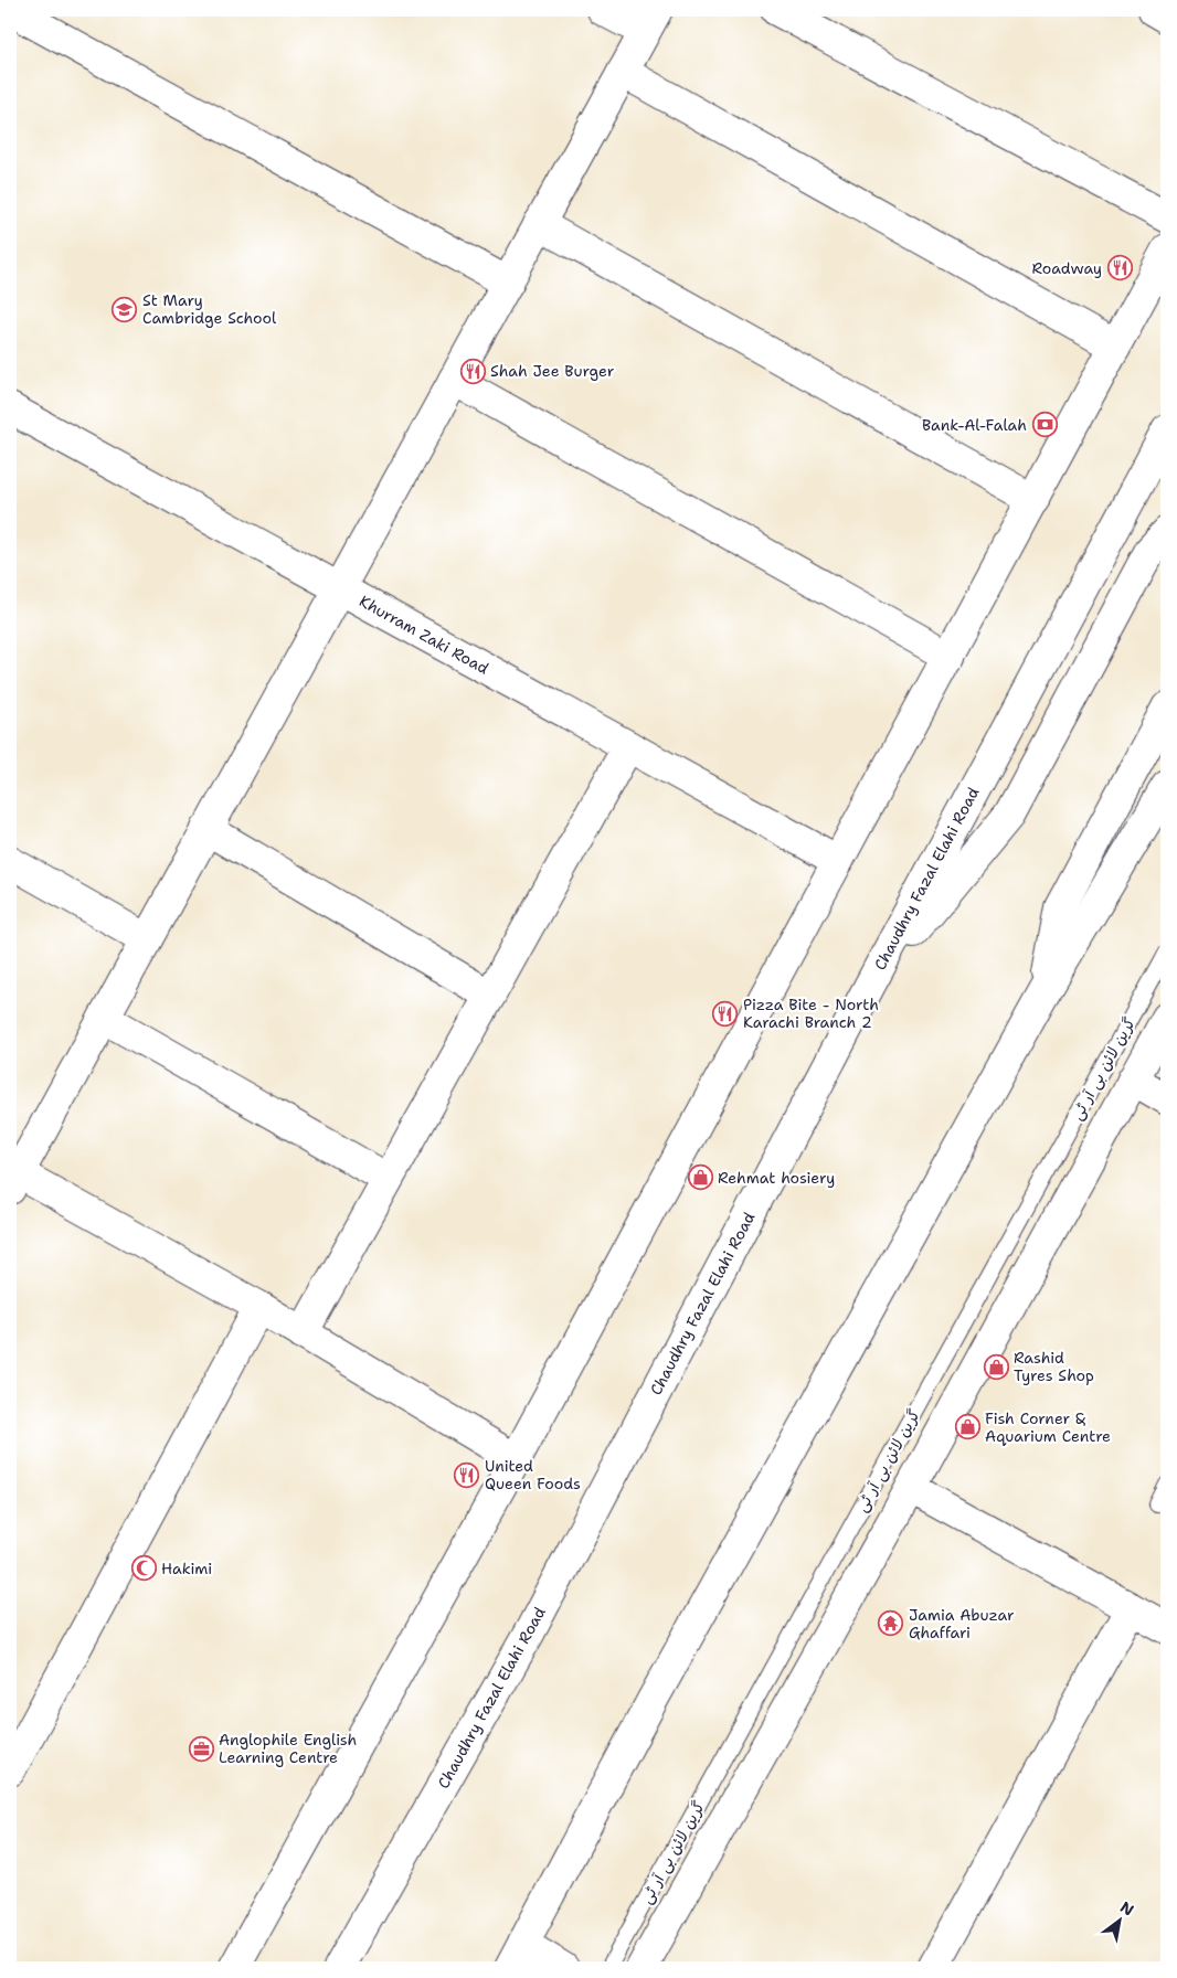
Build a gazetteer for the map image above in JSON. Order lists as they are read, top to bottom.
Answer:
{
  "streets": {
    "street": ["Khurram Zaki Road", "Chaudhry Fazal Elahi Road"],
    "lane": ["گرین لائن بی آر ٹی"]
  },
  "places": {
    "restaurant": [
      "Roadway",
      "Shah Jee Burger",
      "Pizza Bite - North Karachi Branch 2",
      "United Queen Foods"
    ],
    "school or university": ["St Mary Cambridge School"],
    "bank": ["Bank-Al-Falah"],
    "shop": ["Rehmat hosiery", "Rashid Tyres Shop", "Fish Corner & Aquarium Centre"],
    "mosque": ["Hakimi"],
    "temple": ["Jamia Abuzar Ghaffari"],
    "office": ["Anglophile English Learning Centre"]
  },
  "north": "top right"
}
